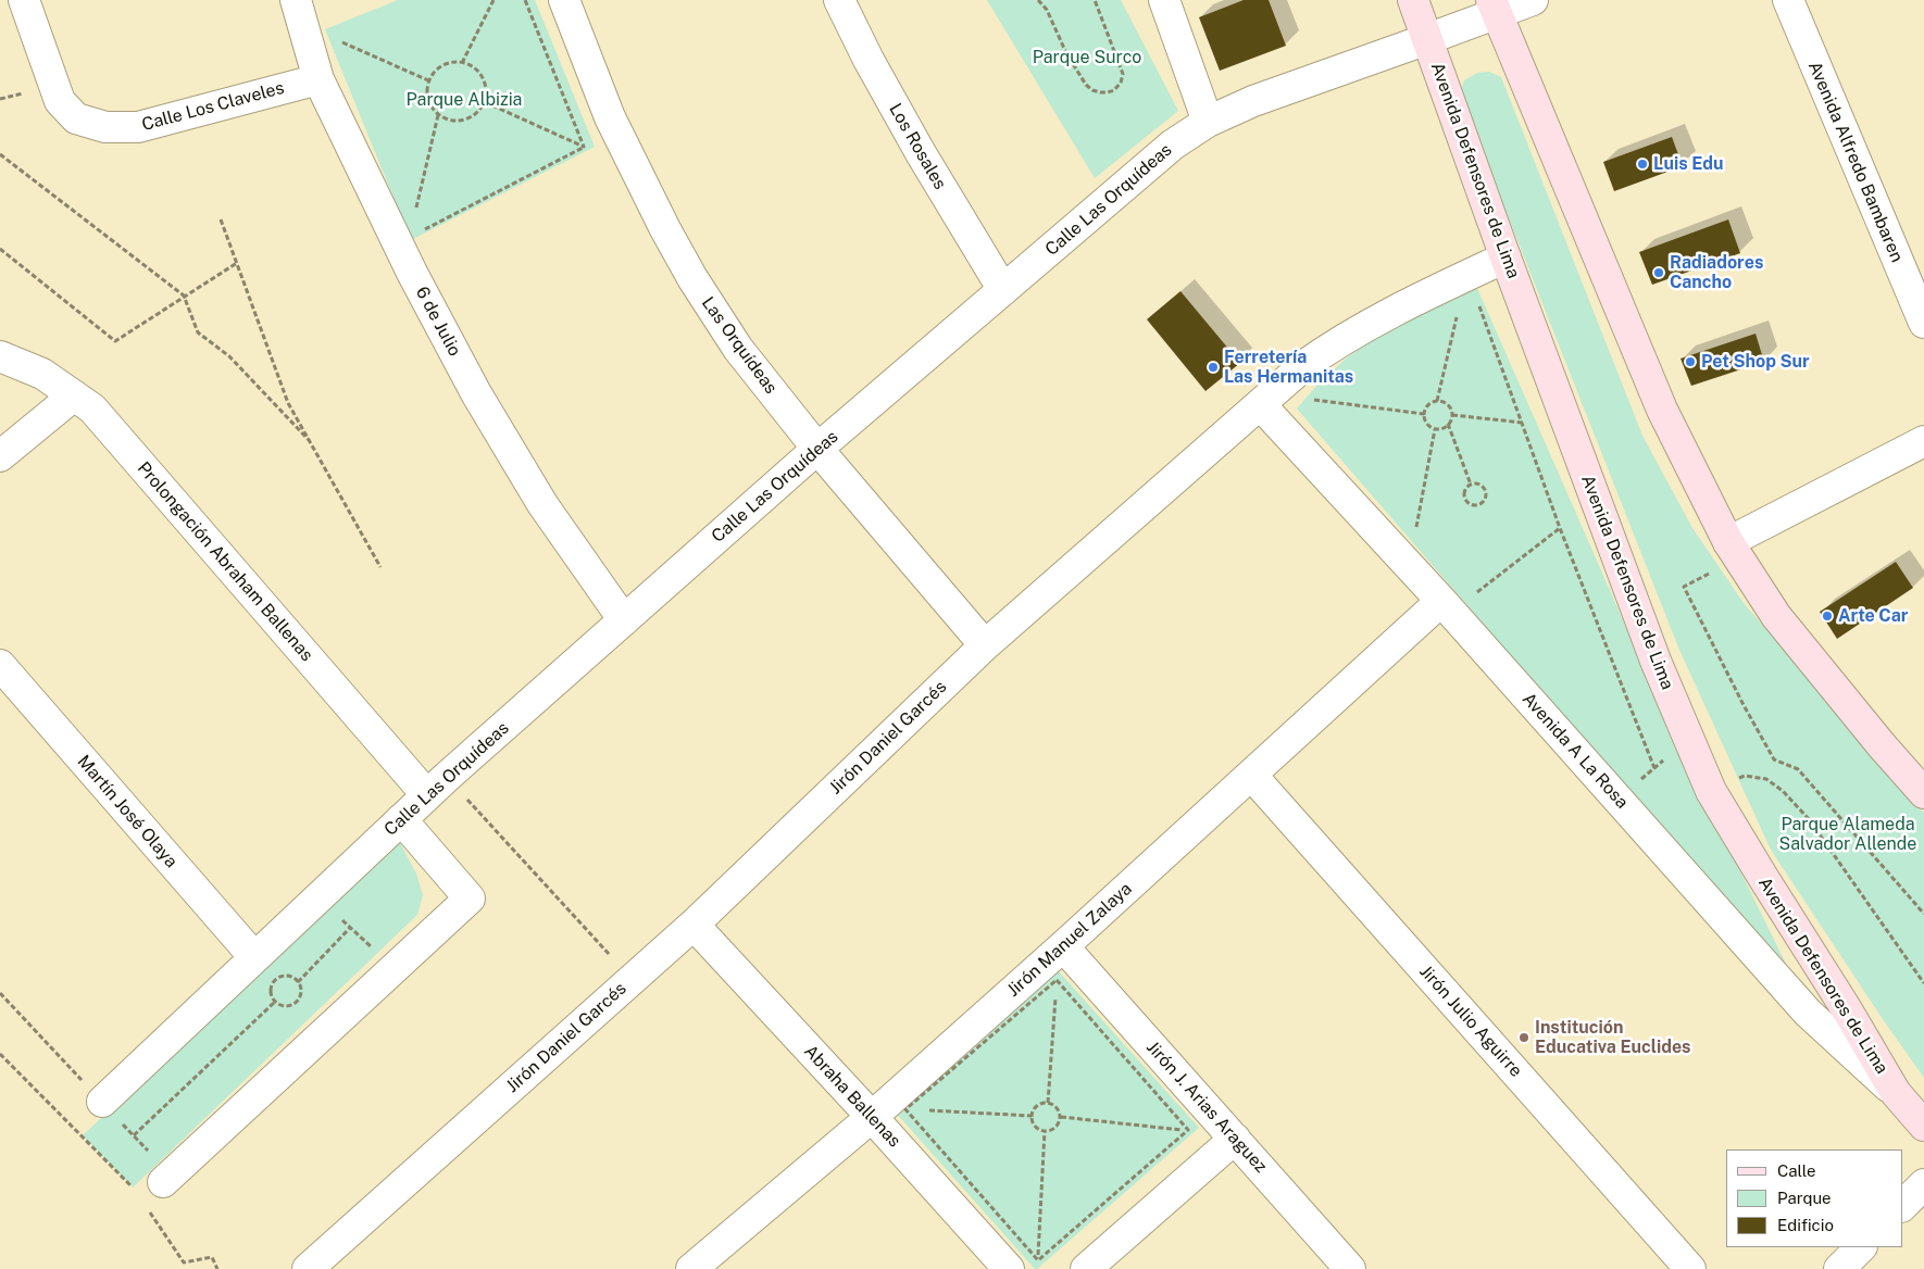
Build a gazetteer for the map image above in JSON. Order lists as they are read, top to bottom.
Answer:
{
  "streets": {
    "main road": ["Avenida Defensores de Lima"],
    "street": [
      "Calle Los Claveles",
      "Los Rosales",
      "Avenida Alfredo Bambaren",
      "Calle Las Orquídeas",
      "6 de Julio",
      "Las Orquídeas",
      "Prolongación Abraham Ballenas",
      "Jirón Daniel Garcés",
      "Avenida A La Rosa",
      "Martín José Olaya",
      "Jirón Manuel Zalaya",
      "Jirón Julio Aguirre",
      "Abraha Ballenas",
      "Jirón J. Arias Araguez"
    ]
  },
  "crossings": [
    ["Calle Los Claveles", "6 de Julio"],
    ["Los Rosales", "Calle Las Orquídeas"],
    ["Avenida Defensores de Lima", "Calle Las Orquídeas"],
    ["Avenida Defensores de Lima", "Jirón Daniel Garcés"],
    ["Avenida Defensores de Lima", "Avenida A La Rosa"],
    ["Calle Las Orquídeas", "6 de Julio"],
    ["Calle Las Orquídeas", "Las Orquídeas"],
    ["Calle Las Orquídeas", "Prolongación Abraham Ballenas"],
    ["Calle Las Orquídeas", "Martín José Olaya"],
    ["Las Orquídeas", "Jirón Daniel Garcés"],
    ["Jirón Daniel Garcés", "Avenida A La Rosa"],
    ["Jirón Daniel Garcés", "Abraha Ballenas"],
    ["Avenida A La Rosa", "Jirón Manuel Zalaya"],
    ["Jirón Manuel Zalaya", "Jirón Julio Aguirre"],
    ["Jirón Manuel Zalaya", "Abraha Ballenas"],
    ["Jirón Manuel Zalaya", "Jirón J. Arias Araguez"]
  ],
  "parks": ["Parque Surco", "Parque Albizia", "Parque Alameda Salvador Allende"],
  "places": [
    "Luis Edu",
    "Radiadores Cancho",
    "Pet Shop Sur",
    "Ferretería Las Hermanitas",
    "Arte Car",
    "Institución Educativa Euclides"
  ],
  "legend": ["Calle", "Parque", "Edificio"]
}
